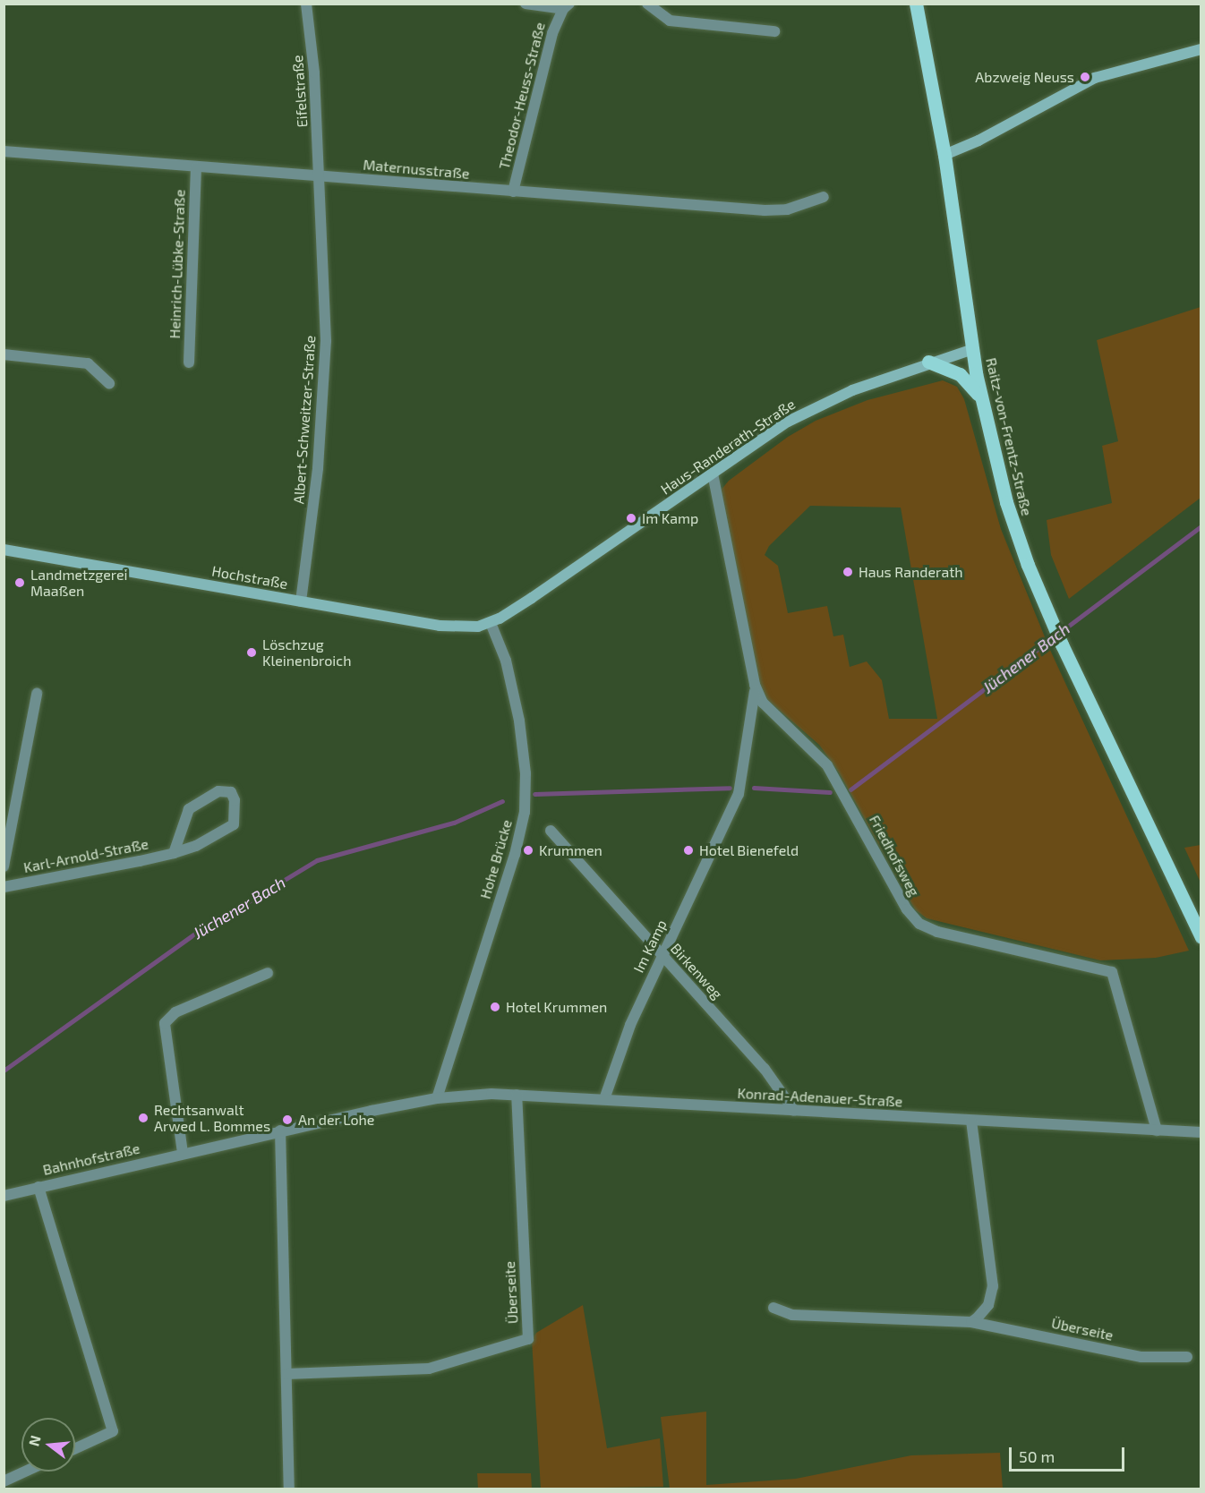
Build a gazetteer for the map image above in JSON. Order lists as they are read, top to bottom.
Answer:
{
  "streets": {
    "main road": ["Raitz-von-Frentz-Straße"],
    "street": [
      "Eifelstraße",
      "Theodor-Heuss-Straße",
      "Maternusstraße",
      "Heinrich-Lübke-Straße",
      "Albert-Schweitzer-Straße",
      "Haus-Randerath-Straße",
      "Hochstraße",
      "Karl-Arnold-Straße",
      "Friedhofsweg",
      "Hohe Brücke",
      "Im Kamp",
      "Birkenweg",
      "Konrad-Adenauer-Straße",
      "Bahnhofstraße",
      "Überseite"
    ]
  },
  "crossings": [
    ["Eifelstraße", "Maternusstraße"],
    ["Eifelstraße", "Albert-Schweitzer-Straße"],
    ["Theodor-Heuss-Straße", "Maternusstraße"],
    ["Maternusstraße", "Heinrich-Lübke-Straße"],
    ["Maternusstraße", "Albert-Schweitzer-Straße"],
    ["Albert-Schweitzer-Straße", "Hochstraße"],
    ["Raitz-von-Frentz-Straße", "Haus-Randerath-Straße"],
    ["Haus-Randerath-Straße", "Hochstraße"],
    ["Haus-Randerath-Straße", "Friedhofsweg"],
    ["Haus-Randerath-Straße", "Hohe Brücke"],
    ["Hochstraße", "Hohe Brücke"],
    ["Friedhofsweg", "Im Kamp"],
    ["Friedhofsweg", "Konrad-Adenauer-Straße"],
    ["Hohe Brücke", "Konrad-Adenauer-Straße"],
    ["Hohe Brücke", "Bahnhofstraße"],
    ["Im Kamp", "Birkenweg"],
    ["Im Kamp", "Konrad-Adenauer-Straße"],
    ["Birkenweg", "Konrad-Adenauer-Straße"],
    ["Konrad-Adenauer-Straße", "Bahnhofstraße"],
    ["Konrad-Adenauer-Straße", "Überseite"]
  ],
  "water": ["Jüchener Bach"],
  "places": [
    "Abzweig Neuss",
    "Im Kamp",
    "Haus Randerath",
    "Landmetzgerei Maaßen",
    "Löschzug Kleinenbroich",
    "Krummen",
    "Hotel Bienefeld",
    "Hotel Krummen",
    "Rechtsanwalt Arwed L. Bommes",
    "An der Lohe"
  ],
  "scale_bar": "50 m",
  "north": "left"
}
